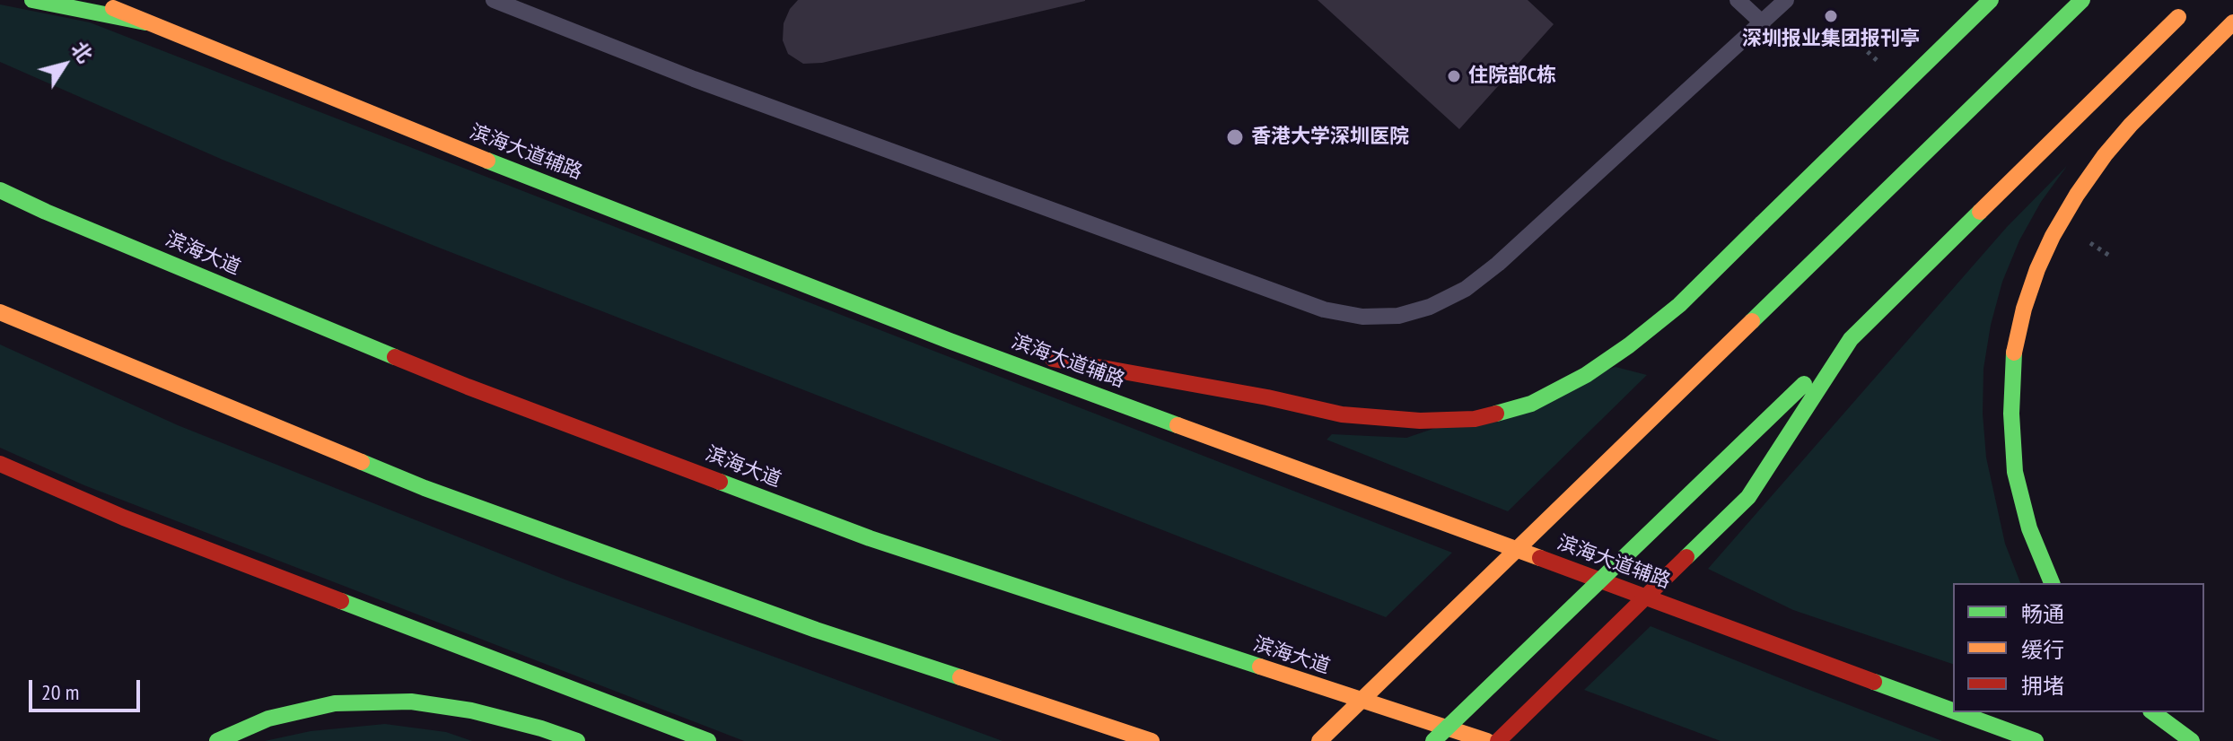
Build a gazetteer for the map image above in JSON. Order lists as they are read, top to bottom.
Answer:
{
  "streets": {
    "main road": ["滨海大道辅路", "滨海大道"]
  },
  "places": ["深圳报业集团报刊亭", "住院部C栋", "香港大学深圳医院"],
  "legend": ["畅通", "缓行", "拥堵"],
  "scale_bar": "20 m",
  "north": "top right"
}
